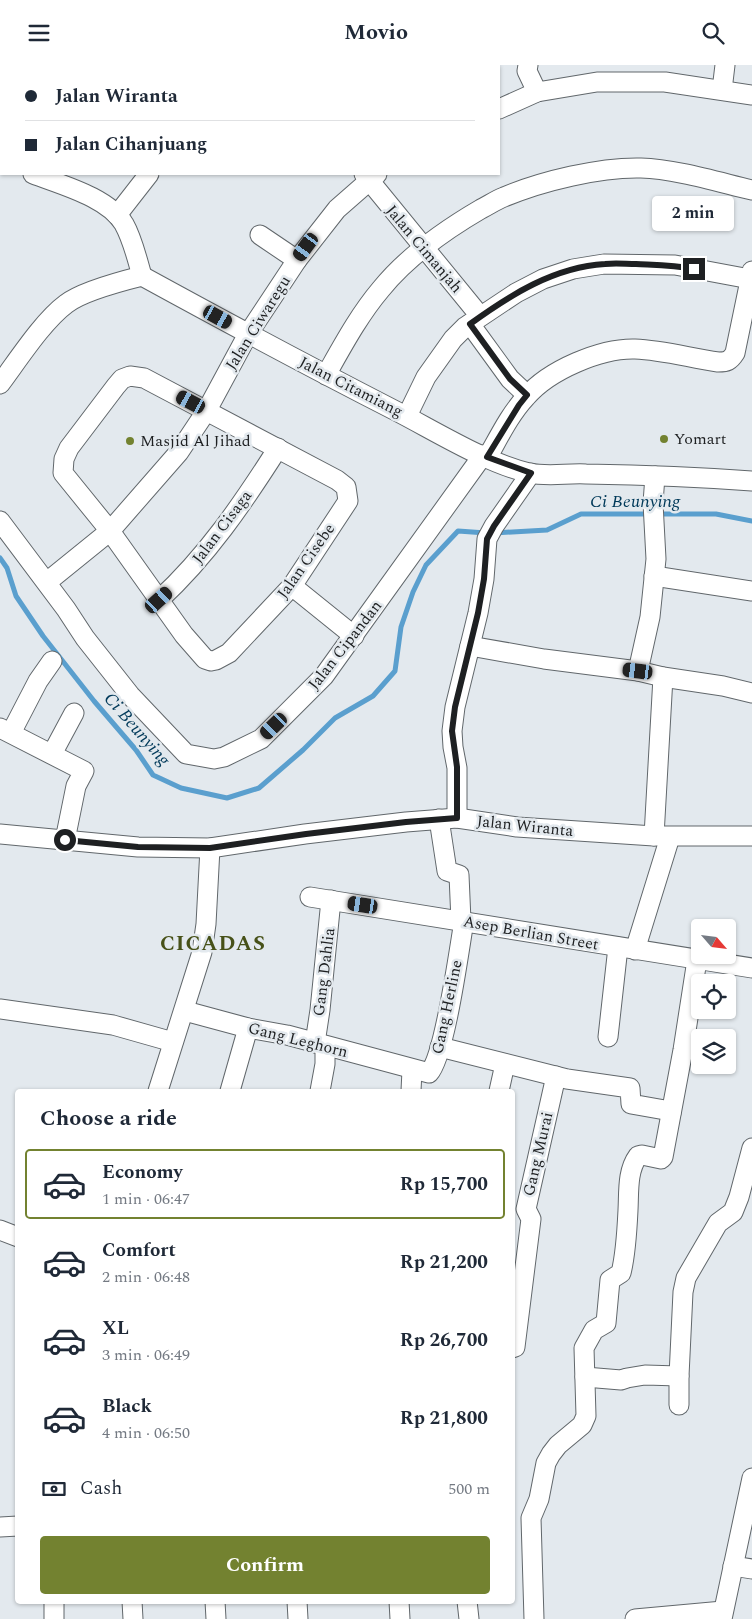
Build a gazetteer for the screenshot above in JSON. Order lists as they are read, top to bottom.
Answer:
{
  "streets": {
    "street": [
      "Jalan Cimanjah",
      "Jalan Ciwaregu",
      "Jalan Citamiang",
      "Jalan Cisaga",
      "Jalan Cisebe",
      "Jalan Cipandan",
      "Jalan Wiranta",
      "Asep Berlian Street",
      "Gang Dahlia",
      "Gang Herline",
      "Gang Leghorn",
      "Gang Murai"
    ]
  },
  "crossings": [
    ["Jalan Cimanjah", "Jalan Ciwaregu"],
    ["Jalan Ciwaregu", "Jalan Citamiang"],
    ["Jalan Ciwaregu", "Jalan Cisebe"],
    ["Jalan Ciwaregu", "Jalan Cipandan"],
    ["Jalan Citamiang", "Jalan Cipandan"],
    ["Jalan Cisaga", "Jalan Cisebe"],
    ["Jalan Wiranta", "Gang Herline"],
    ["Asep Berlian Street", "Gang Dahlia"],
    ["Asep Berlian Street", "Gang Herline"],
    ["Gang Dahlia", "Gang Leghorn"],
    ["Gang Herline", "Gang Leghorn"]
  ],
  "districts": ["CICADAS"],
  "water": ["Ci Beunying"],
  "places": ["Yomart", "Masjid Al Jihad"],
  "north": "bottom right",
  "page": {
    "header": "Movio",
    "banner": ["Jalan Wiranta", "Jalan Cihanjuang"],
    "bubble": "2 min",
    "heading": "Choose a ride",
    "list": [
      {
        "name": "Economy",
        "note": "1 min · 06:47",
        "value": "Rp 15,700"
      },
      {
        "name": "Comfort",
        "note": "2 min · 06:48",
        "value": "Rp 21,200"
      },
      {
        "name": "XL",
        "note": "3 min · 06:49",
        "value": "Rp 26,700"
      },
      {
        "name": "Black",
        "note": "4 min · 06:50",
        "value": "Rp 21,800"
      }
    ],
    "pay": ["Cash", "500 m"],
    "buttons": "Confirm"
  }
}
